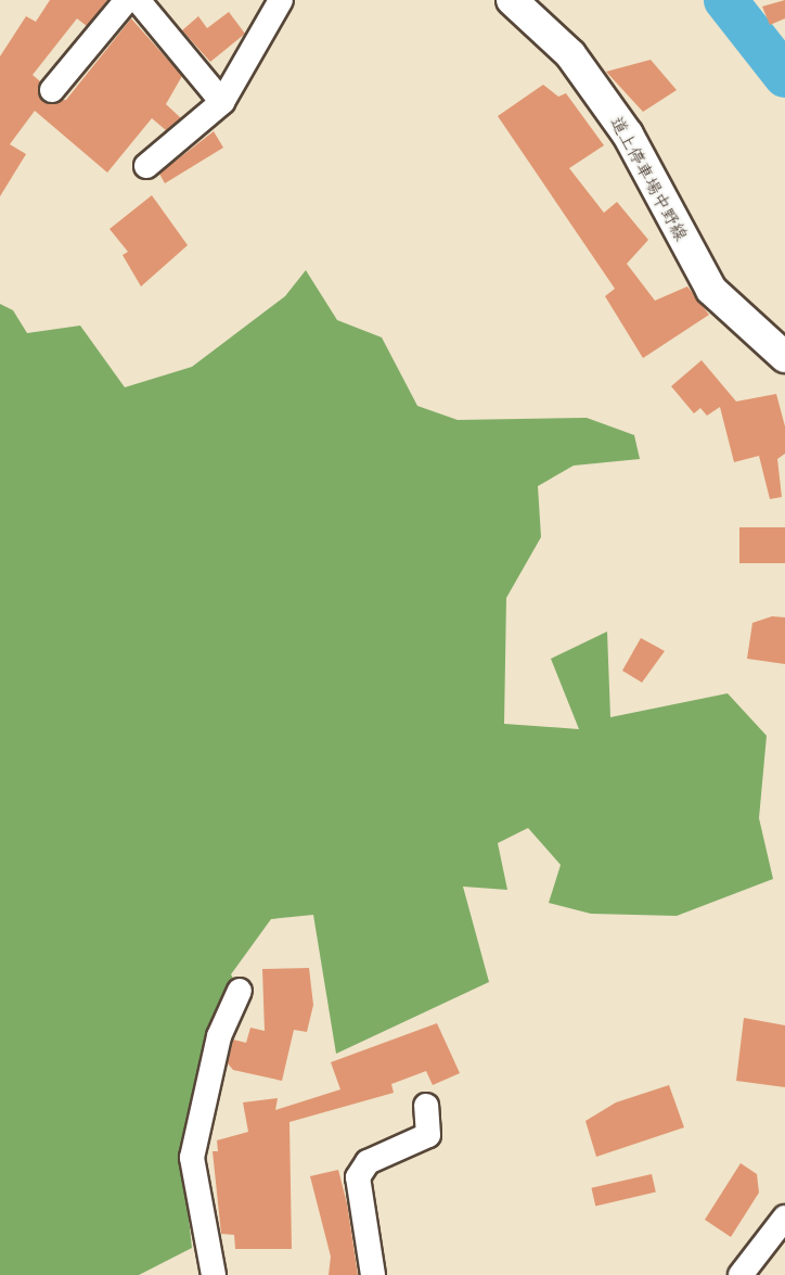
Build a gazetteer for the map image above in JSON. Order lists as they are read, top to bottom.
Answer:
{
  "streets": {
    "main road": ["道上停車場中野線"]
  }
}
